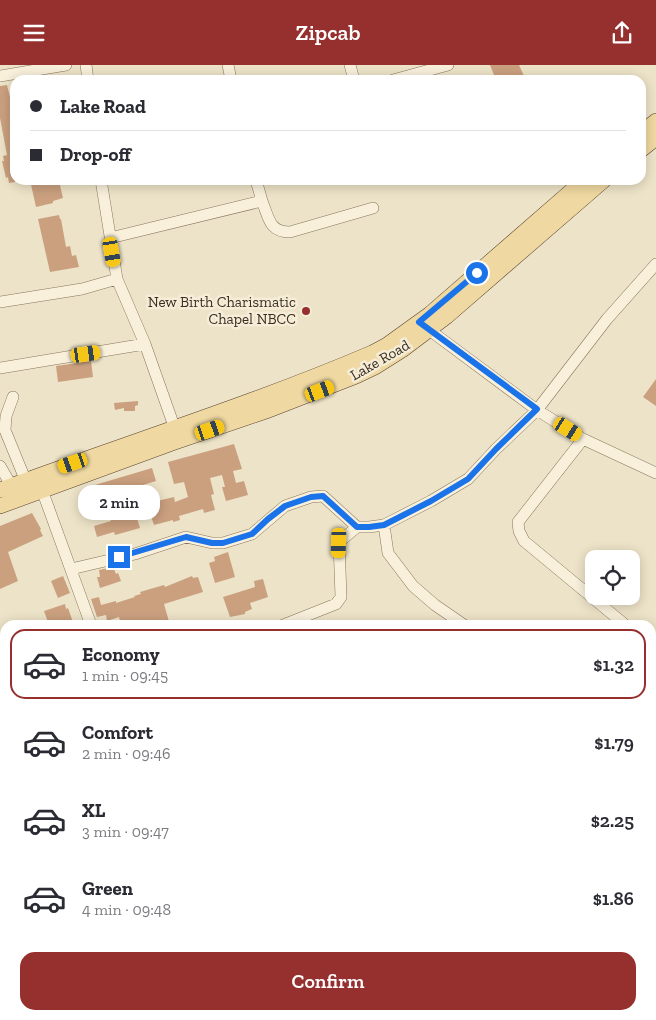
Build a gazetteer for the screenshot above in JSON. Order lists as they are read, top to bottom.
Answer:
{
  "streets": {
    "main road": ["Lake Road"]
  },
  "places": ["New Birth Charismatic Chapel NBCC"],
  "page": {
    "header": "Zipcab",
    "banner": ["Lake Road", "Drop-off"],
    "bubble": "2 min",
    "list": [
      {
        "name": "Economy",
        "note": "1 min · 09:45",
        "value": "$1.32"
      },
      {
        "name": "Comfort",
        "note": "2 min · 09:46",
        "value": "$1.79"
      },
      {
        "name": "XL",
        "note": "3 min · 09:47",
        "value": "$2.25"
      },
      {
        "name": "Green",
        "note": "4 min · 09:48",
        "value": "$1.86"
      }
    ],
    "buttons": "Confirm"
  }
}
